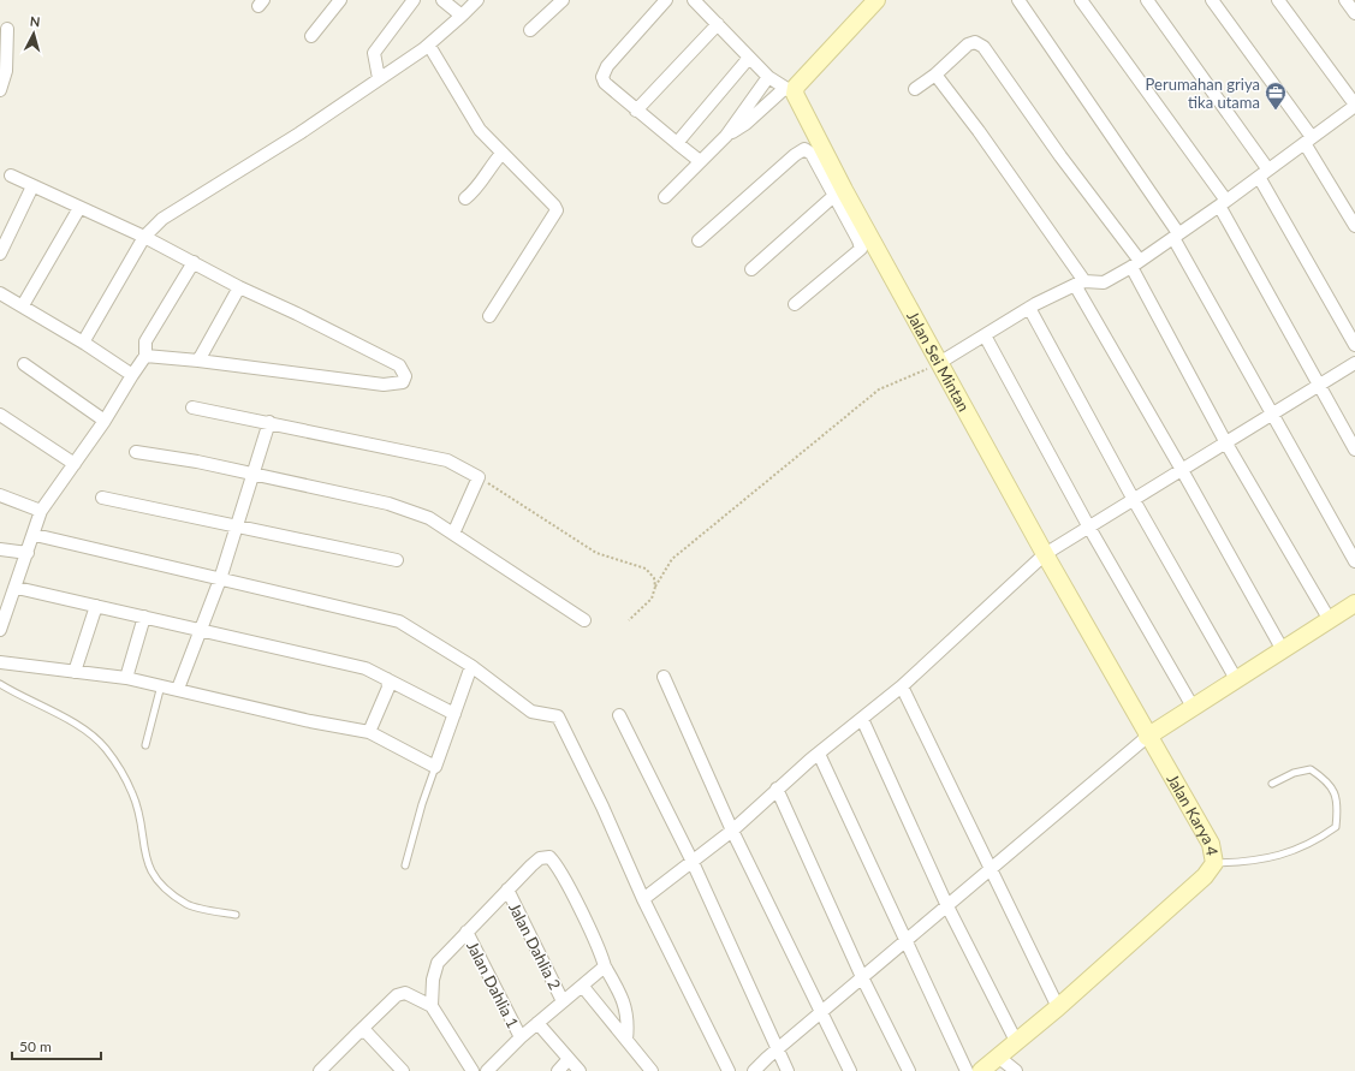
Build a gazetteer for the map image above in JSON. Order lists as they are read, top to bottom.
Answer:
{
  "streets": {
    "street": [
      "Jalan Sei Mintan",
      "Jalan Karya 4",
      "Jalan Dahlia 2",
      "Jalan Dahlia 1"
    ]
  },
  "crossings": [
    ["Jalan Sei Mintan", "Jalan Karya 4"]
  ],
  "places": {
    "office": ["Perumahan griya tika utama"]
  },
  "scale_bar": "50 m",
  "north": "top"
}
